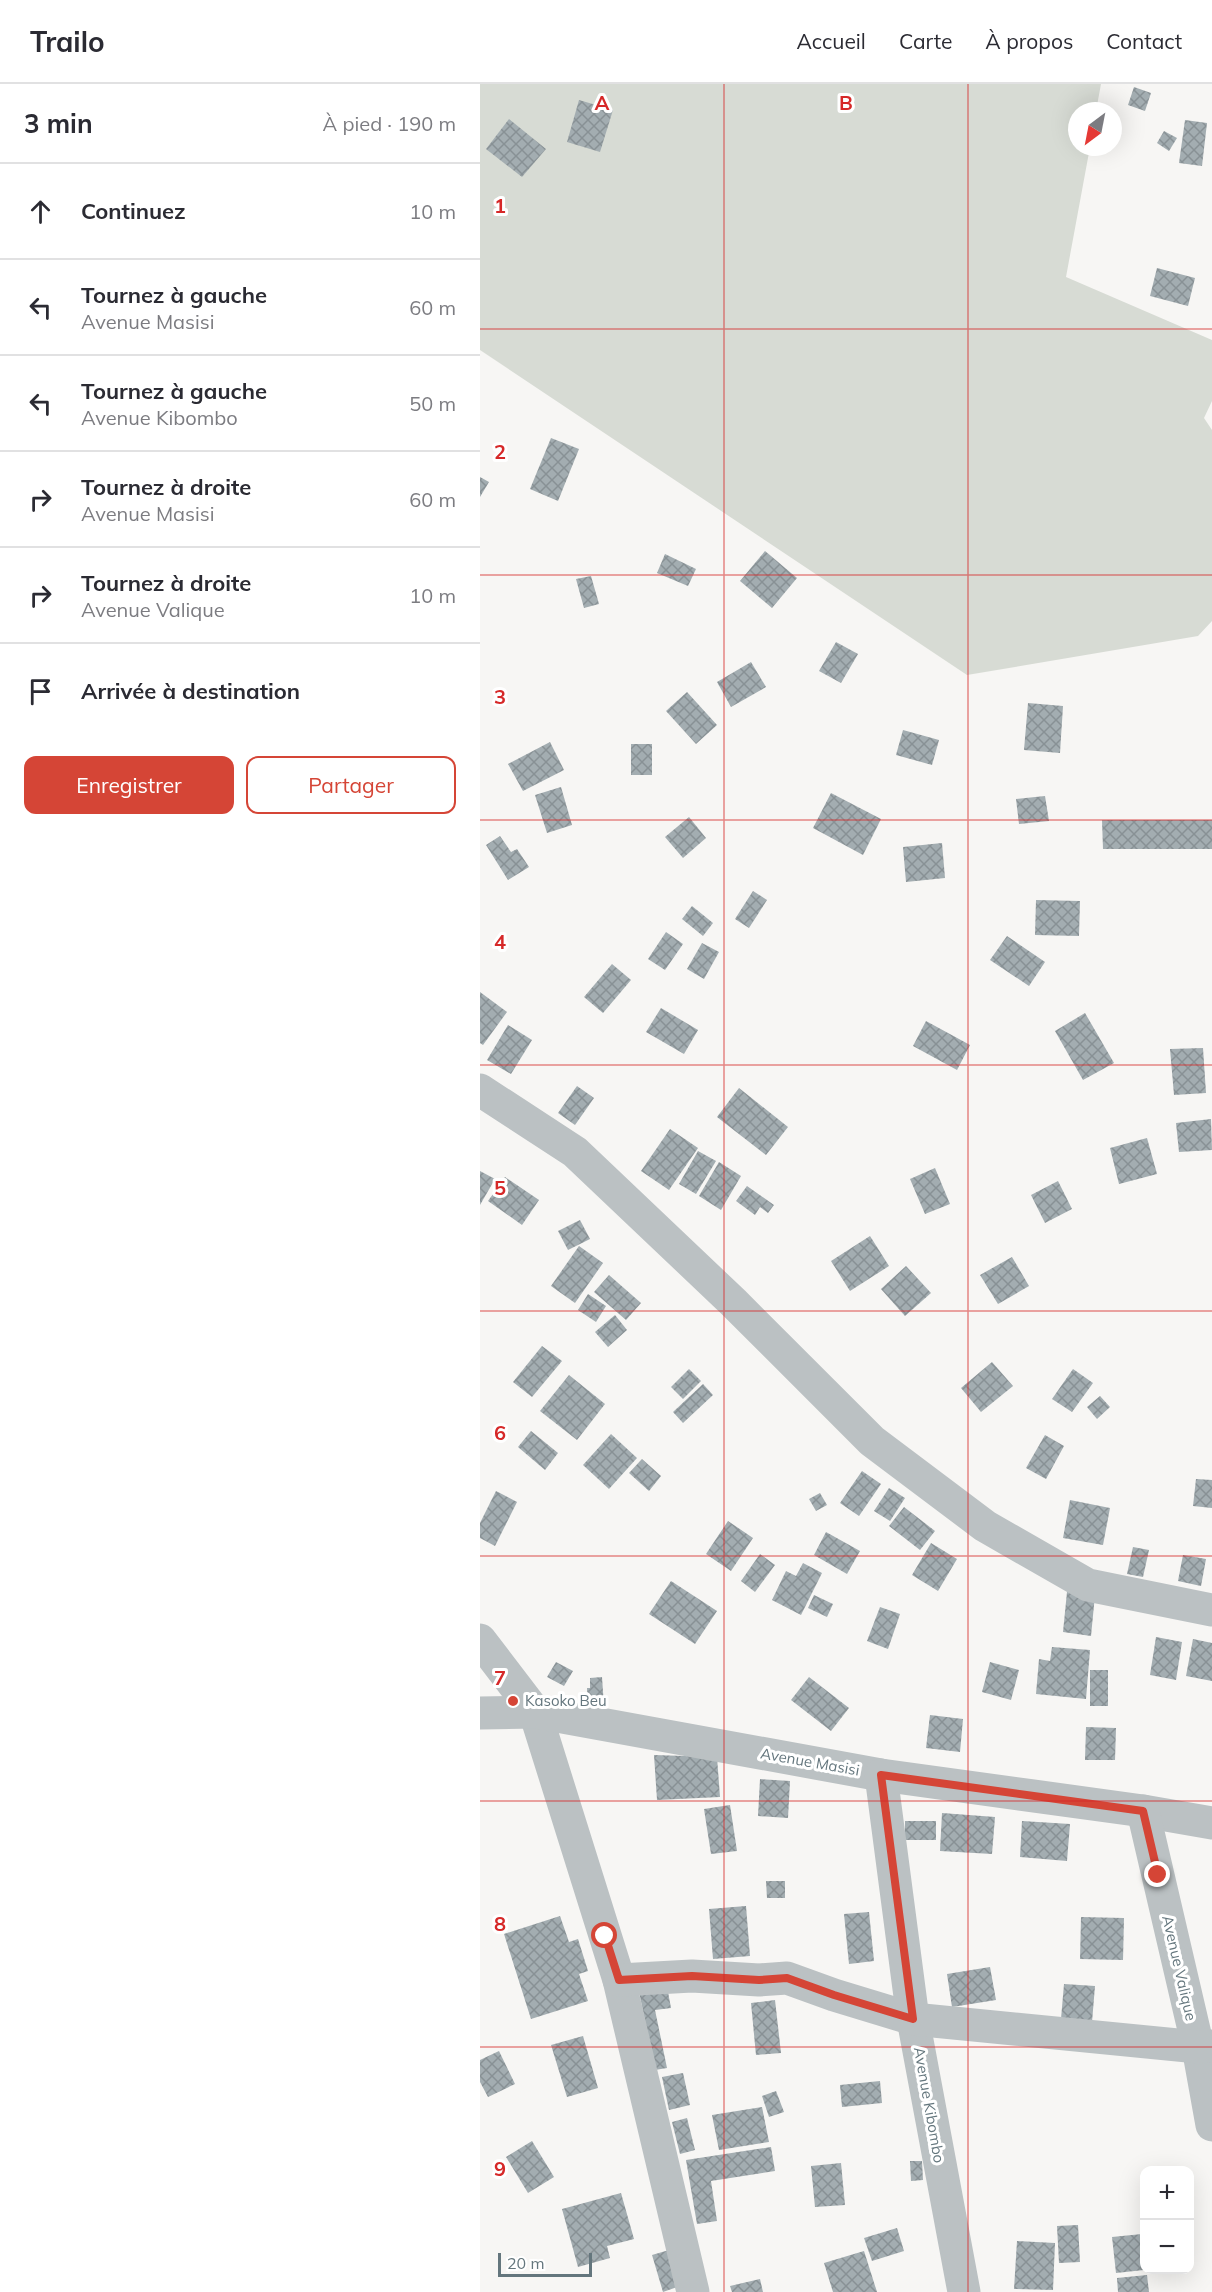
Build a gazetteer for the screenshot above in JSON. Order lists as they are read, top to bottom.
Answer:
{
  "streets": {
    "street": ["Avenue Masisi", "Avenue Valique", "Avenue Kibombo"]
  },
  "crossings": [
    ["Avenue Masisi", "Avenue Valique"],
    ["Avenue Masisi", "Avenue Kibombo"]
  ],
  "places": ["Kasoko Beu"],
  "scale_bar": "20 m",
  "north": "bottom left",
  "page": {
    "header": "Trailo",
    "nav": [
      "Accueil",
      "Carte",
      "À propos",
      "Contact"
    ],
    "heading": ["3 min", "À pied · 190 m"],
    "list": [
      ["Continuez", "10 m"],
      ["Tournez à gauche", "Avenue Masisi", "60 m"],
      ["Tournez à gauche", "Avenue Kibombo", "50 m"],
      ["Tournez à droite", "Avenue Masisi", "60 m"],
      ["Tournez à droite", "Avenue Valique", "10 m"],
      "Arrivée à destination"
    ],
    "buttons": ["Enregistrer", "Partager"],
    "map_buttons": ["+", "−"],
    "scale": "20 m"
  },
  "grid": {
    "columns": ["A", "B"],
    "rows": [
      "1",
      "2",
      "3",
      "4",
      "5",
      "6",
      "7",
      "8",
      "9"
    ]
  }
}
